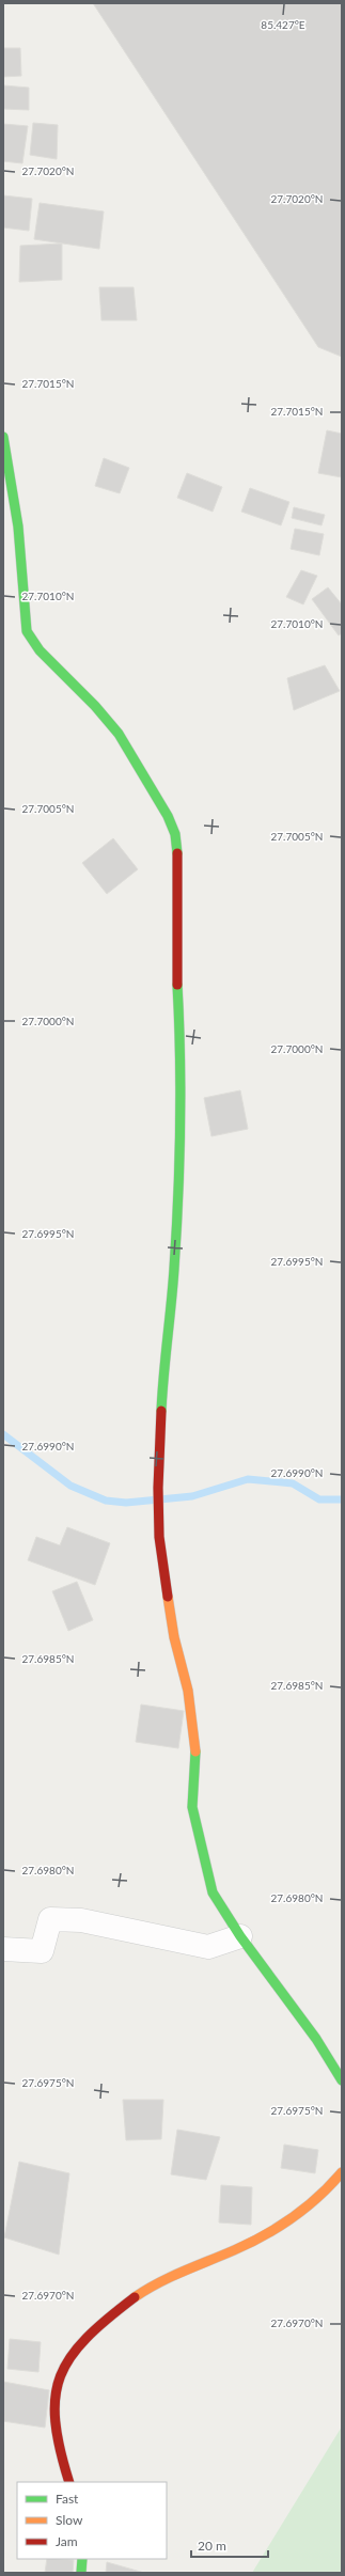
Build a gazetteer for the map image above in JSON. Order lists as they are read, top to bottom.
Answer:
{
  "legend": ["Fast", "Slow", "Jam"],
  "scale_bar": "20 m",
  "coordinates": [
    "85.427°E",
    "27.7020°N",
    "27.7015°N",
    "27.7010°N",
    "27.7005°N",
    "27.7000°N",
    "27.6995°N",
    "27.6990°N",
    "27.6985°N",
    "27.6980°N",
    "27.6975°N",
    "27.6970°N"
  ]
}
